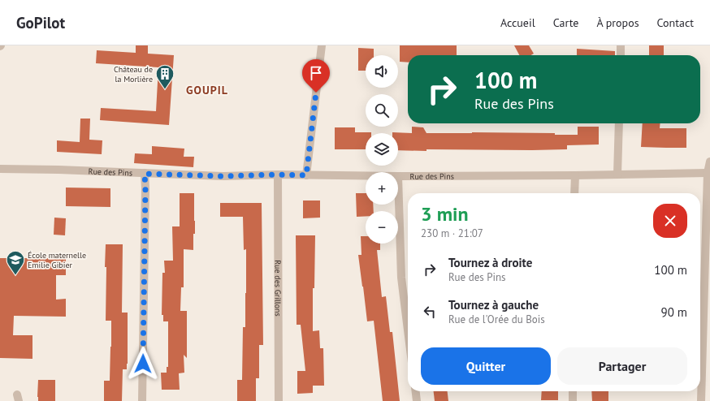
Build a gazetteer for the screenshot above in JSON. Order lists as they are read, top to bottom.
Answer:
{
  "streets": {
    "street": ["Rue des Pins", "Rue des Grillons"]
  },
  "crossings": [
    ["Rue des Pins", "Rue des Grillons"]
  ],
  "districts": ["GOUPIL"],
  "places": {
    "building": ["Château de la Morlière"],
    "school or university": ["École maternelle Emilie Gibier"]
  },
  "page": {
    "header": "GoPilot",
    "nav": [
      "Accueil",
      "Carte",
      "À propos",
      "Contact"
    ],
    "map_buttons": ["+", "−"],
    "turn": ["100 m", "Rue des Pins"],
    "heading": ["3 min", "230 m · 21:07"],
    "list": [
      {
        "name": "Tournez à droite",
        "note": "Rue des Pins",
        "value": "100 m"
      },
      {
        "name": "Tournez à gauche",
        "note": "Rue de l'Orée du Bois",
        "value": "90 m"
      }
    ],
    "buttons": ["Quitter", "Partager"]
  }
}
